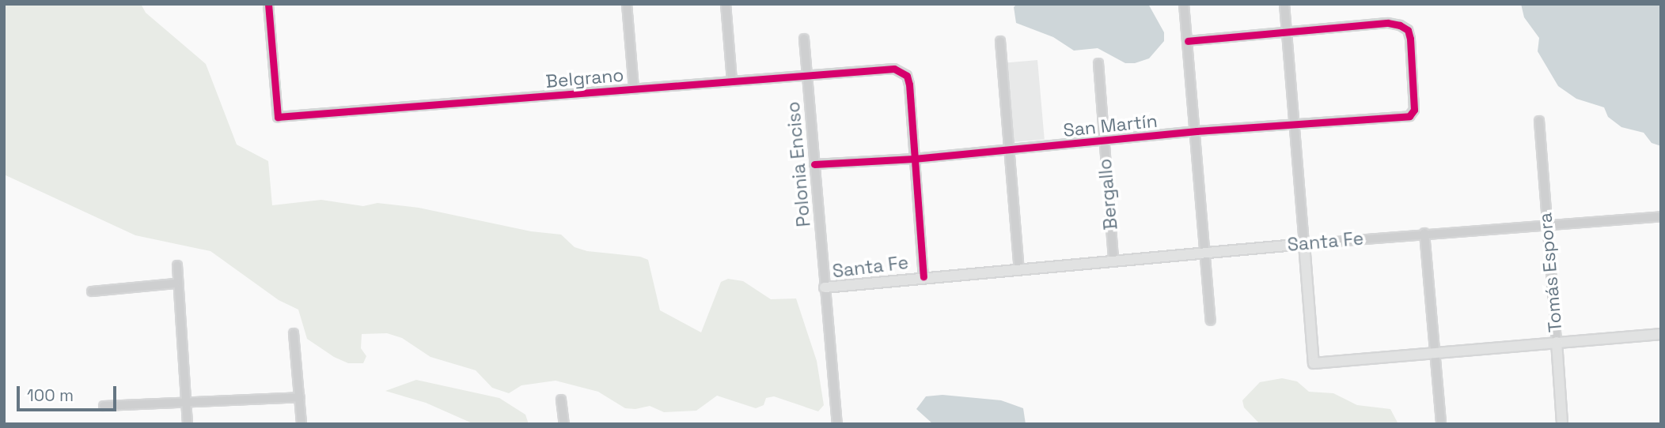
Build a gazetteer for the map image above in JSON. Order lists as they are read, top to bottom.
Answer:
{
  "streets": {
    "main road": ["Santa Fe", "Tomás Espora"],
    "street": [
      "Belgrano",
      "San Martín",
      "Polonia Enciso",
      "Bergallo"
    ]
  },
  "crossings": [
    ["Belgrano", "San Martín"],
    ["Belgrano", "Polonia Enciso"],
    ["San Martín", "Polonia Enciso"],
    ["San Martín", "Bergallo"],
    ["Polonia Enciso", "Santa Fe"],
    ["Bergallo", "Santa Fe"],
    ["Santa Fe", "Tomás Espora"]
  ],
  "scale_bar": "100 m"
}
